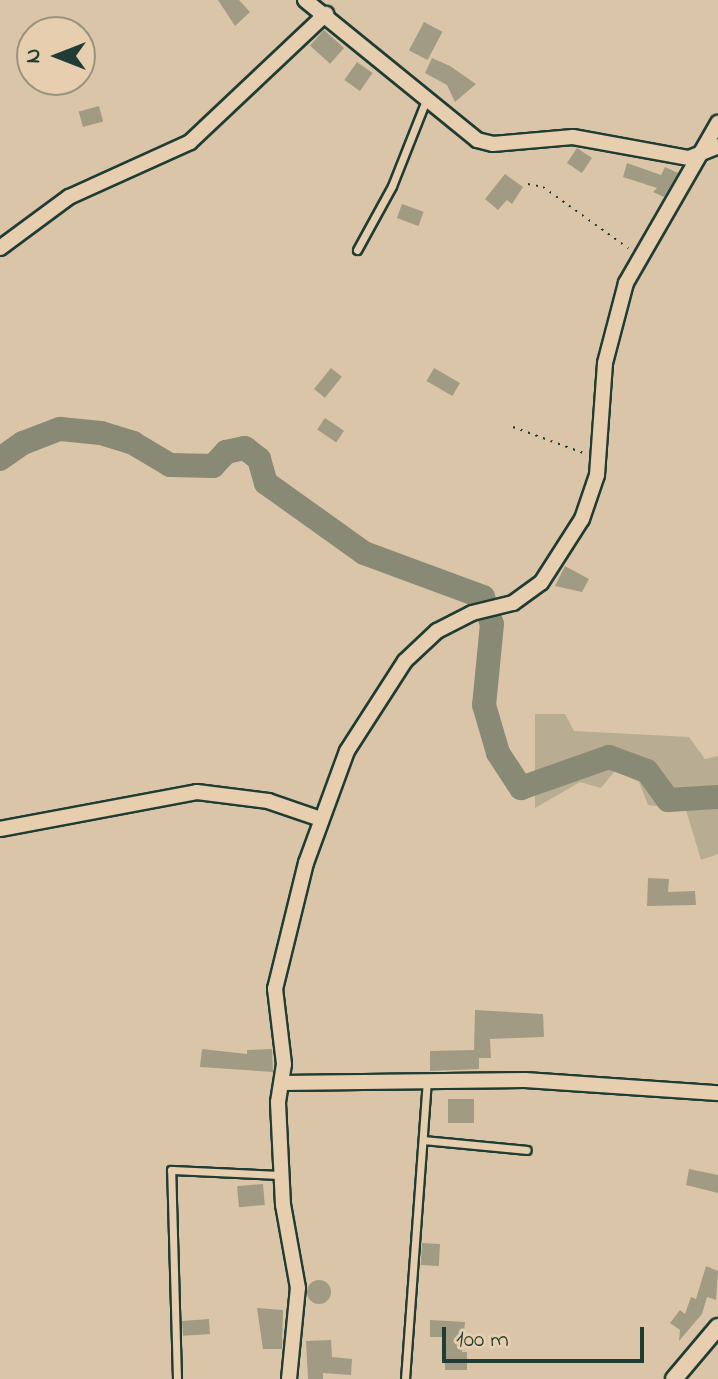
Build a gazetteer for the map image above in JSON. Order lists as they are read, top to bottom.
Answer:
{
  "scale_bar": "100 m",
  "north": "left"
}
